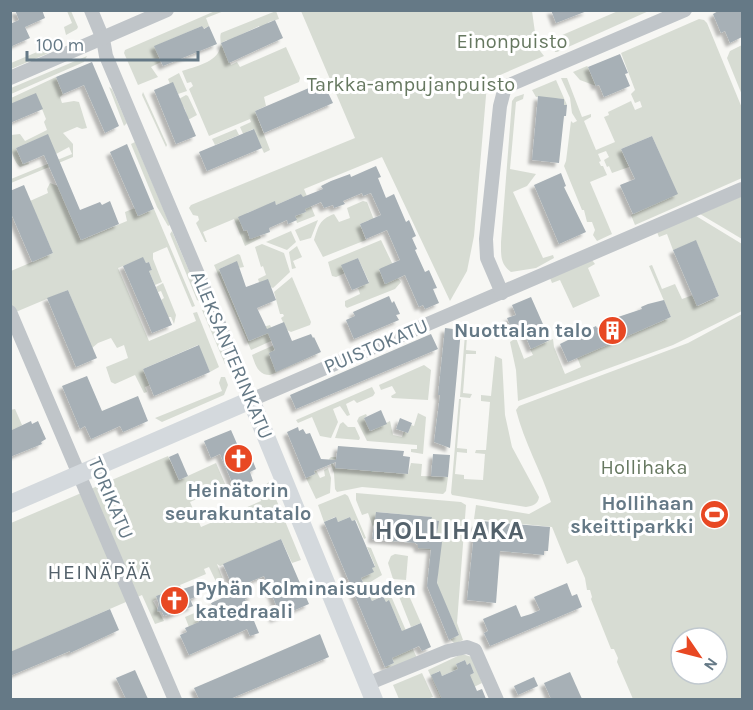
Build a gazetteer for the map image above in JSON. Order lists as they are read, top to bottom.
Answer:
{
  "streets": {
    "main road": ["PUISTOKATU", "ALEKSANTERINKATU"],
    "street": ["TORIKATU"]
  },
  "crossings": [
    ["PUISTOKATU", "ALEKSANTERINKATU"],
    ["PUISTOKATU", "TORIKATU"]
  ],
  "districts": ["HOLLIHAKA", "HEINÄPÄÄ"],
  "parks": ["Einonpuisto", "Tarkka-ampujanpuisto", "Hollihaka"],
  "places": {
    "building": ["Nuottalan talo"],
    "church": ["Heinätorin seurakuntatalo", "Pyhän Kolminaisuuden katedraali"],
    "sports": ["Hollihaan skeittiparkki"]
  },
  "scale_bar": "100 m",
  "north": "bottom right"
}
